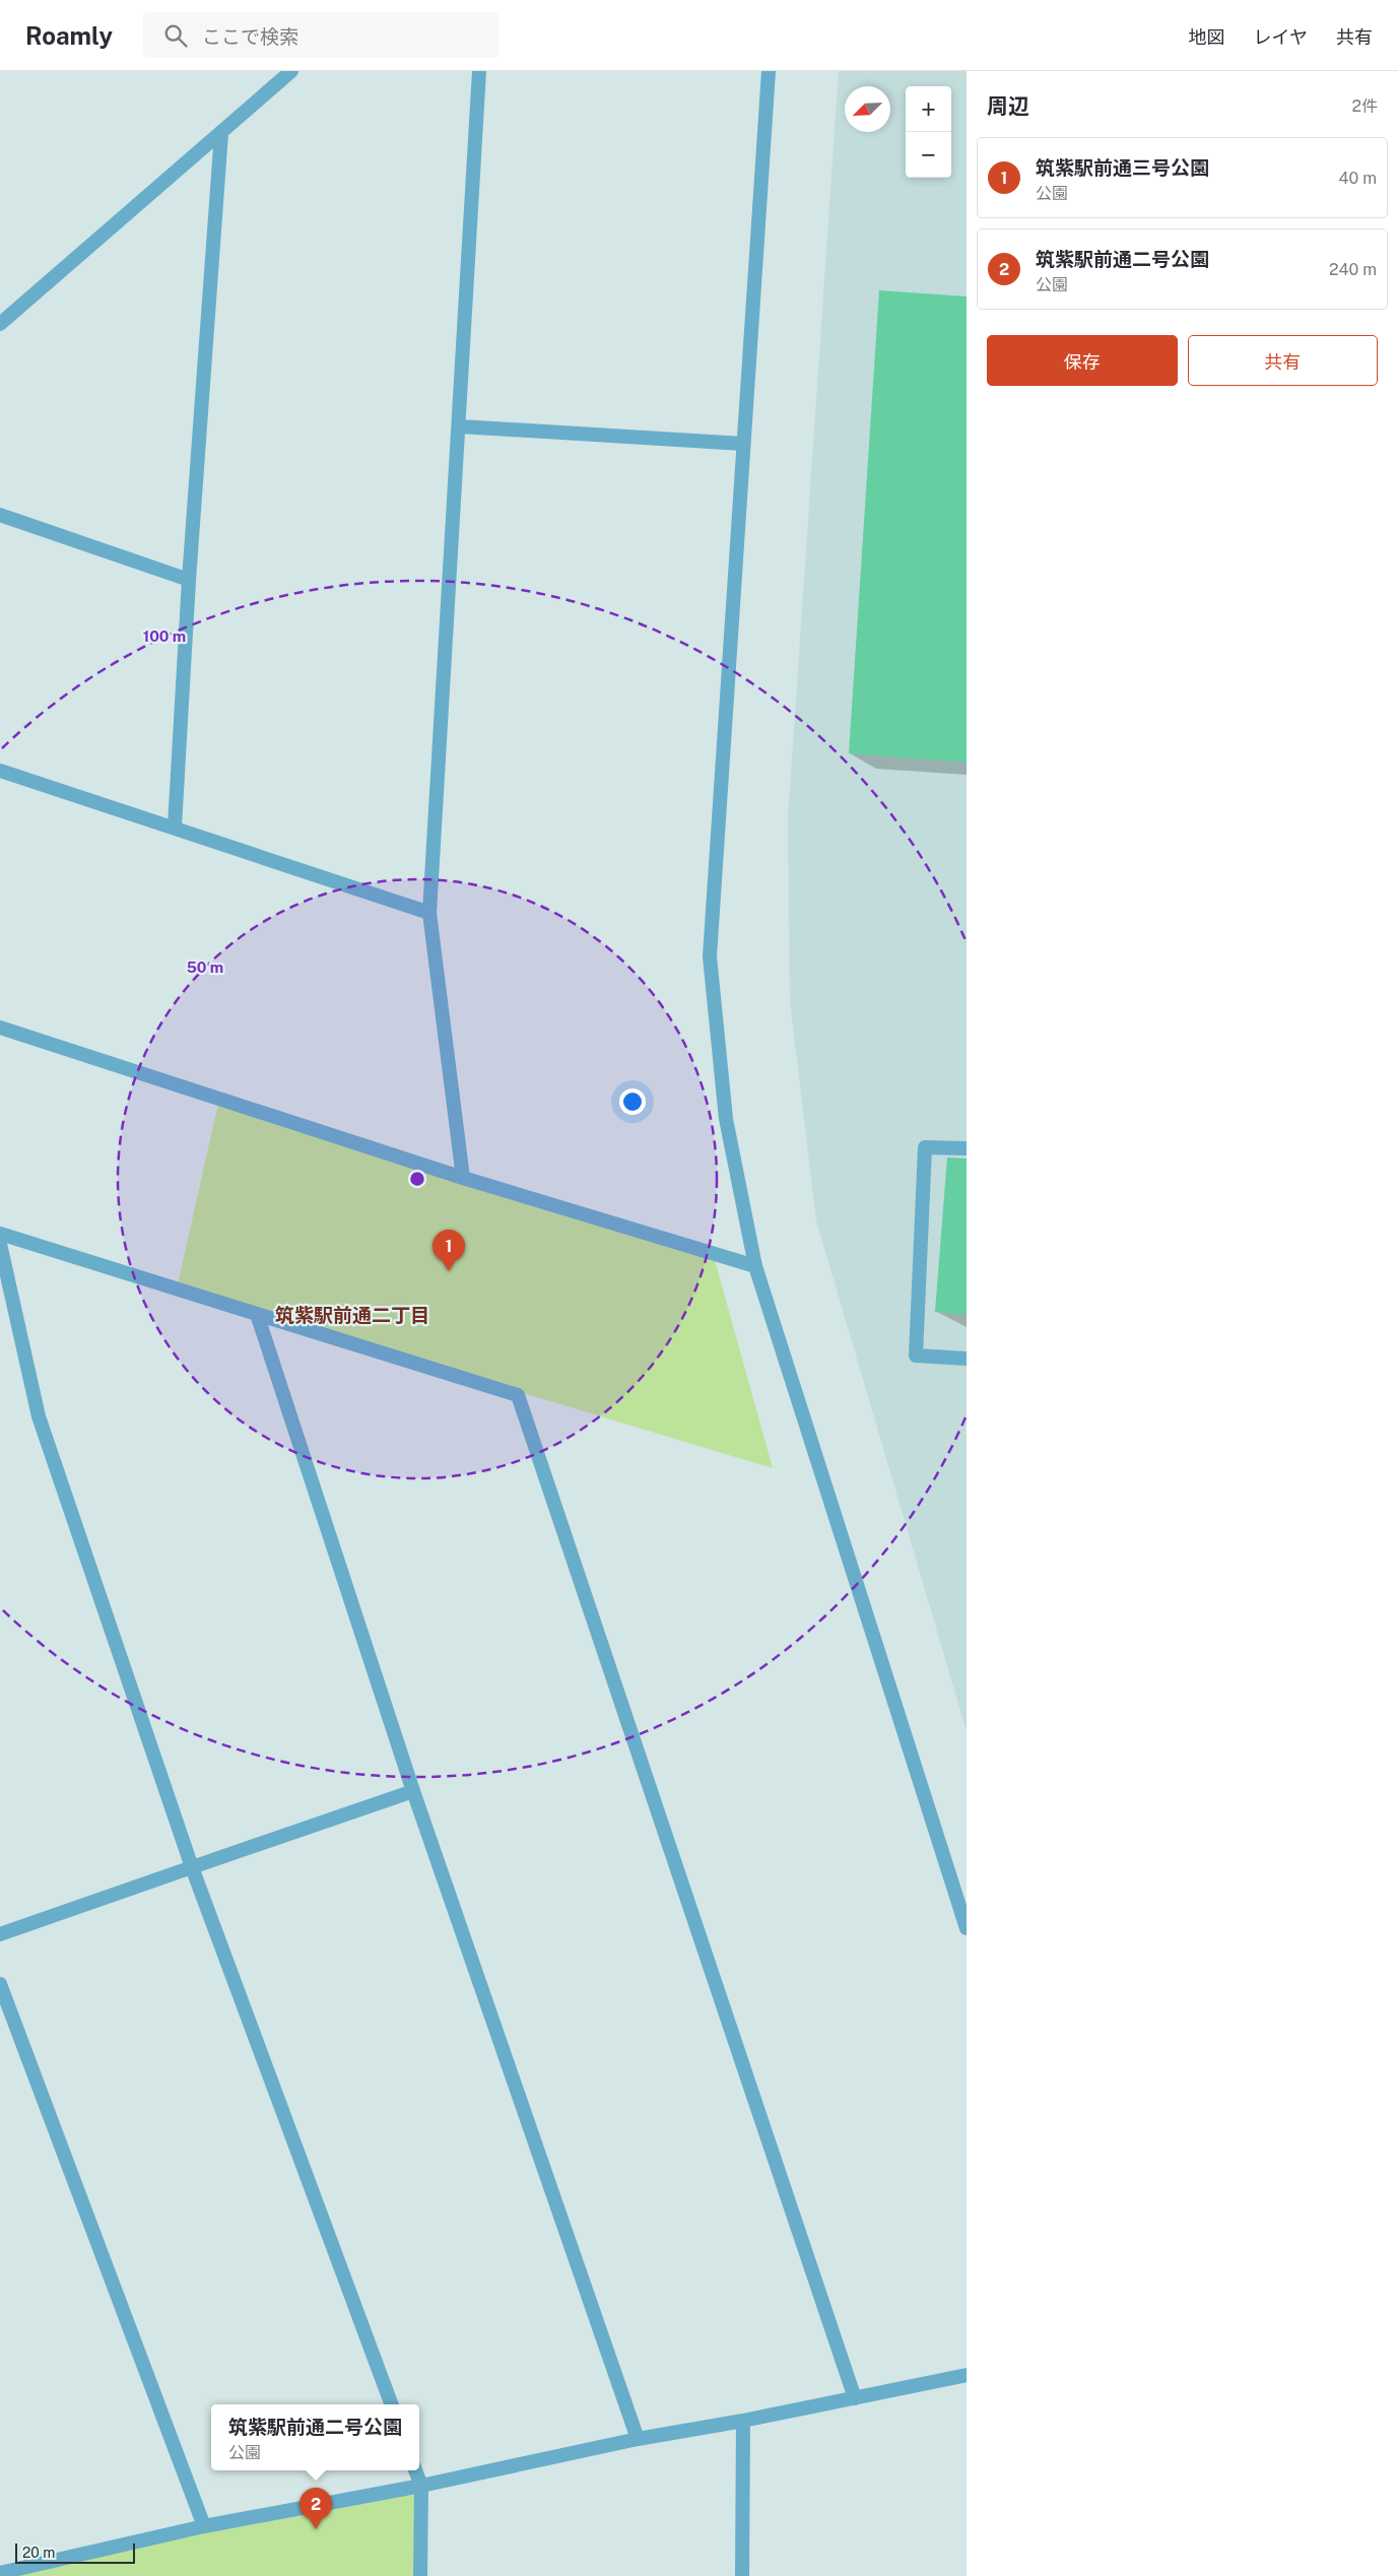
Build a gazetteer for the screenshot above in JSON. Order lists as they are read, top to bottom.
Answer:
{
  "districts": ["筑紫駅前通二丁目"],
  "scale_bar": "20 m",
  "north": "bottom left",
  "page": {
    "header": "Roamly",
    "search": "ここで検索",
    "nav": ["地図", "レイヤ", "共有"],
    "heading": ["周辺", "2件"],
    "map_buttons": ["+", "−"],
    "list": [
      {
        "mark": "1",
        "name": "筑紫駅前通三号公園",
        "note": "公園",
        "value": "40 m"
      },
      {
        "mark": "2",
        "name": "筑紫駅前通二号公園",
        "note": "公園",
        "value": "240 m"
      }
    ],
    "buttons": ["保存", "共有"],
    "pins": ["1", "2"],
    "popup": ["筑紫駅前通二号公園", "公園"],
    "scale": "20 m"
  },
  "rings": ["100 m", "50 m"]
}
